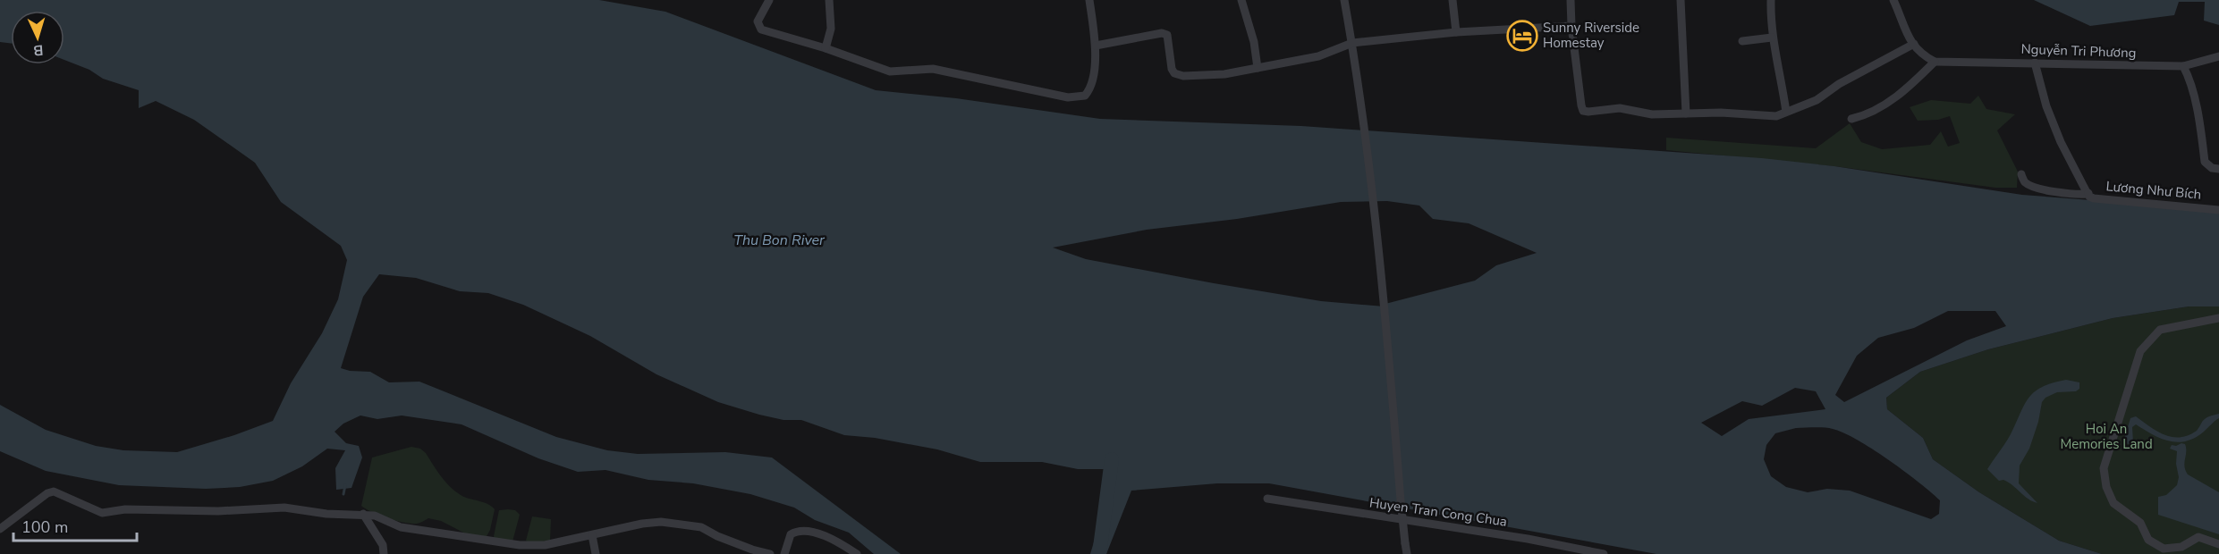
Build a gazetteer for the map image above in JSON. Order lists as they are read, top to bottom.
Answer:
{
  "streets": {
    "street": ["Nguyễn Tri Phương", "Lương Như Bích", "Huyen Tran Cong Chua"]
  },
  "water": ["Thu Bon River"],
  "parks": ["Hoi An Memories Land"],
  "places": {
    "hotel": ["Sunny Riverside Homestay"]
  },
  "scale_bar": "100 m",
  "north": "bottom"
}
